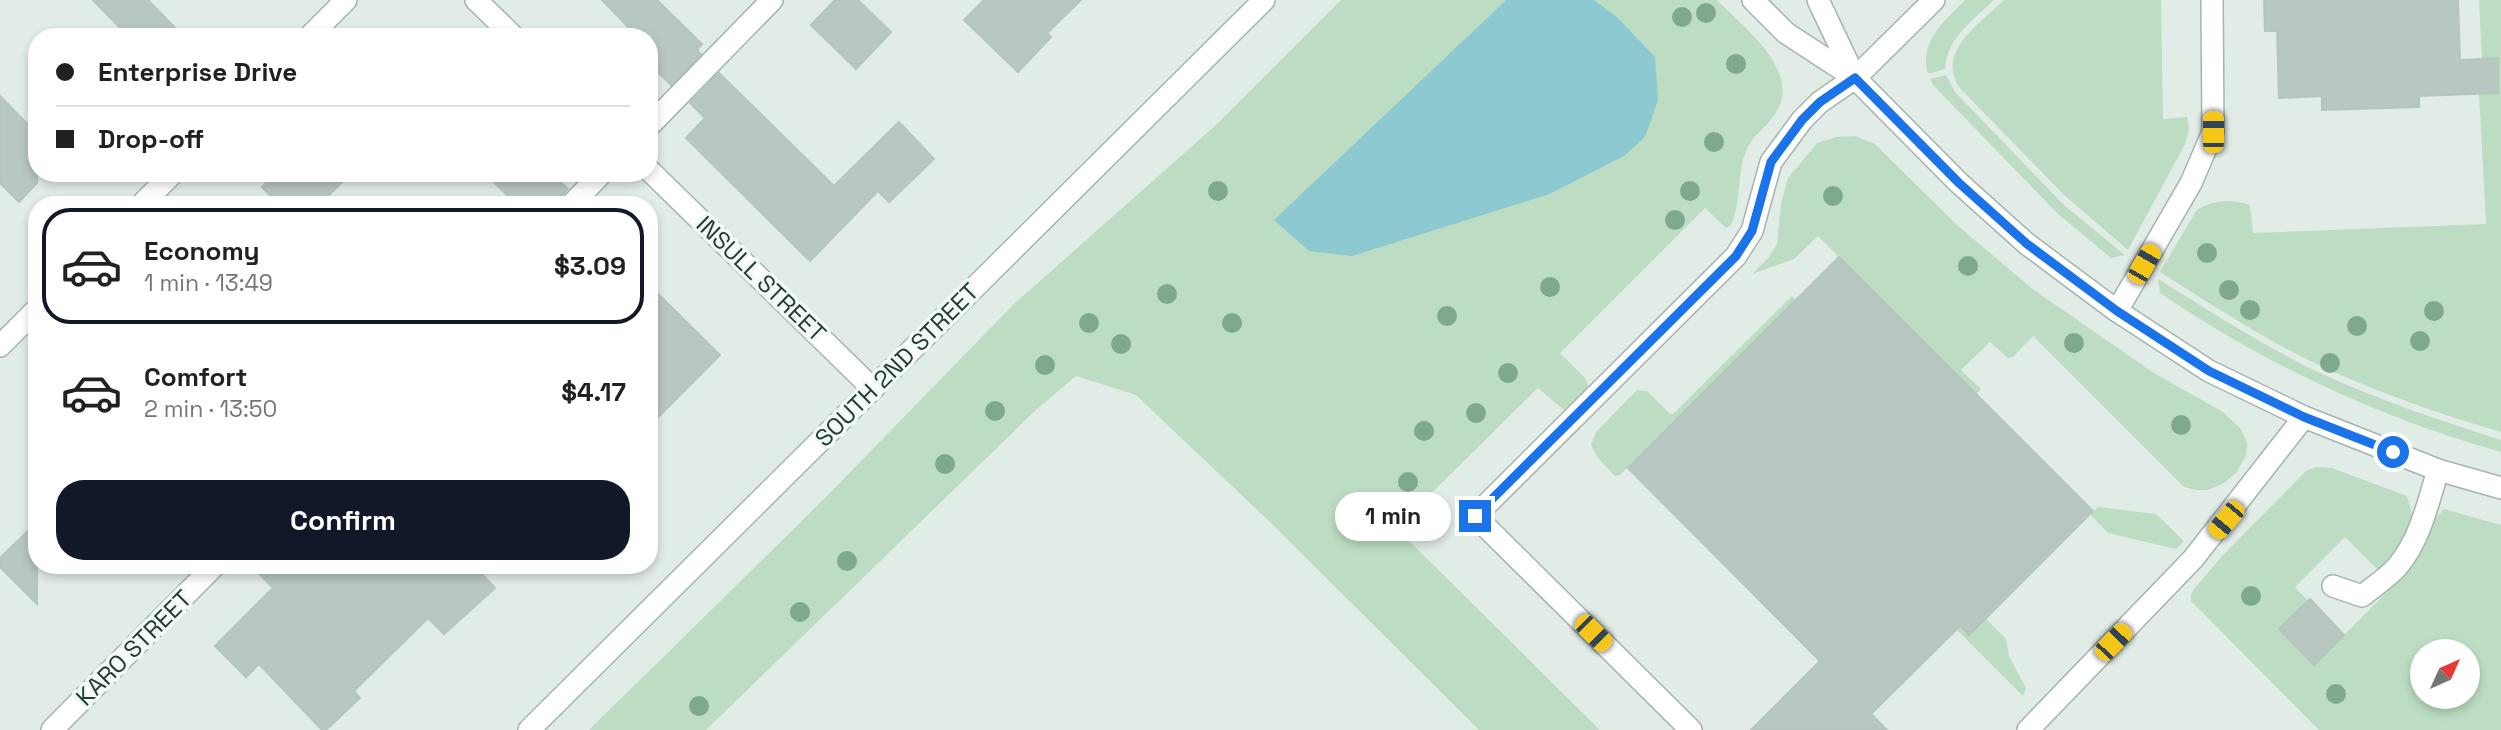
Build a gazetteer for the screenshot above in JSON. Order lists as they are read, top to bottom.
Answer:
{
  "streets": {
    "street": ["INSULL STREET", "SOUTH 2ND STREET", "KARO STREET"]
  },
  "crossings": [
    ["INSULL STREET", "SOUTH 2ND STREET"]
  ],
  "north": "top right",
  "page": {
    "banner": ["Enterprise Drive", "Drop-off"],
    "list": [
      {
        "name": "Economy",
        "note": "1 min · 13:49",
        "value": "$3.09"
      },
      {
        "name": "Comfort",
        "note": "2 min · 13:50",
        "value": "$4.17"
      }
    ],
    "buttons": "Confirm",
    "bubble": "1 min"
  }
}
